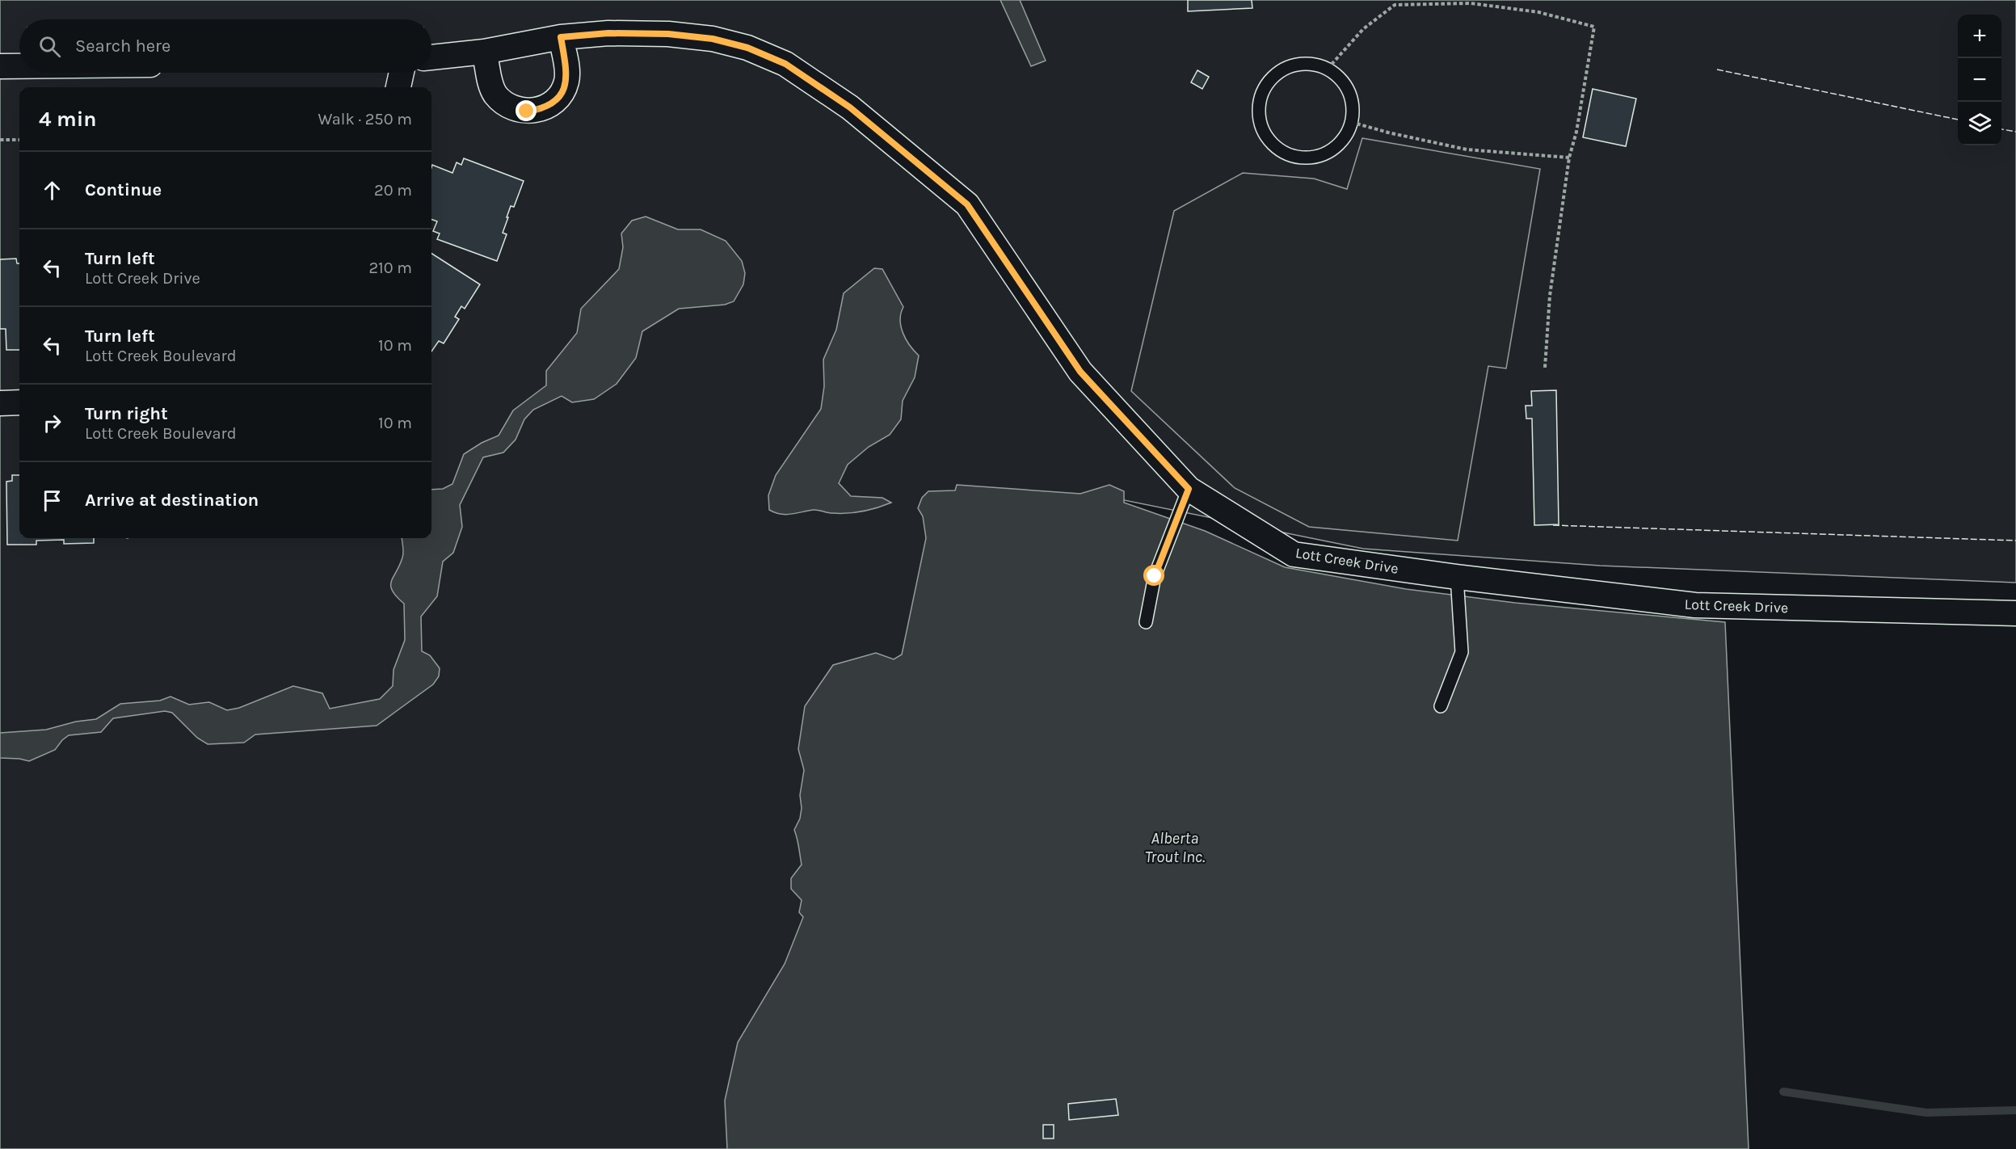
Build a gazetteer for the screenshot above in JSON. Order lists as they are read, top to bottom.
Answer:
{
  "streets": {
    "street": ["Lott Creek Drive"]
  },
  "water": ["Alberta Trout Inc."],
  "page": {
    "map_buttons": ["+", "−"],
    "search": "Search here",
    "heading": ["4 min", "Walk · 250 m"],
    "list": [
      ["Continue", "20 m"],
      ["Turn left", "Lott Creek Drive", "210 m"],
      ["Turn left", "Lott Creek Boulevard", "10 m"],
      ["Turn right", "Lott Creek Boulevard", "10 m"],
      "Arrive at destination"
    ]
  }
}
